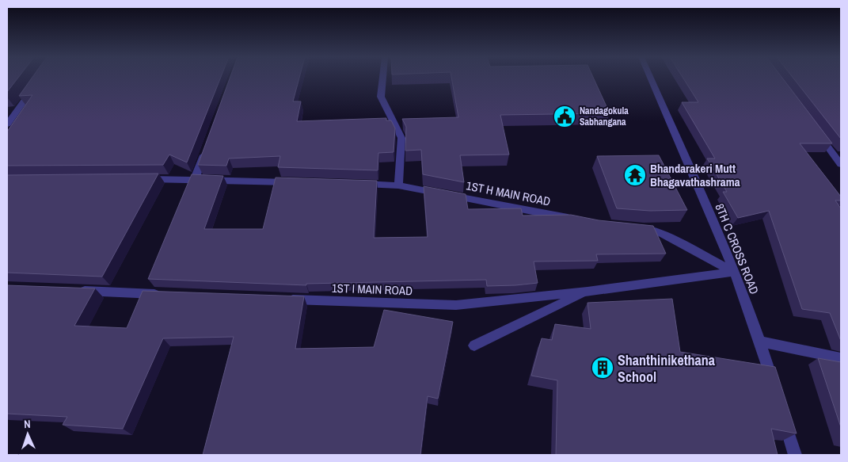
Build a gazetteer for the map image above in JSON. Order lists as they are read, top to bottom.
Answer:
{
  "streets": {
    "street": ["1ST H MAIN ROAD", "8TH C CROSS ROAD", "1ST I MAIN ROAD"]
  },
  "crossings": [
    ["8TH C CROSS ROAD", "1ST I MAIN ROAD"]
  ],
  "places": {
    "public building": ["Nandagokula Sabhangana"],
    "temple": ["Bhandarakeri Mutt Bhagavathashrama"],
    "building": ["Shanthinikethana School"]
  },
  "north": "top"
}
